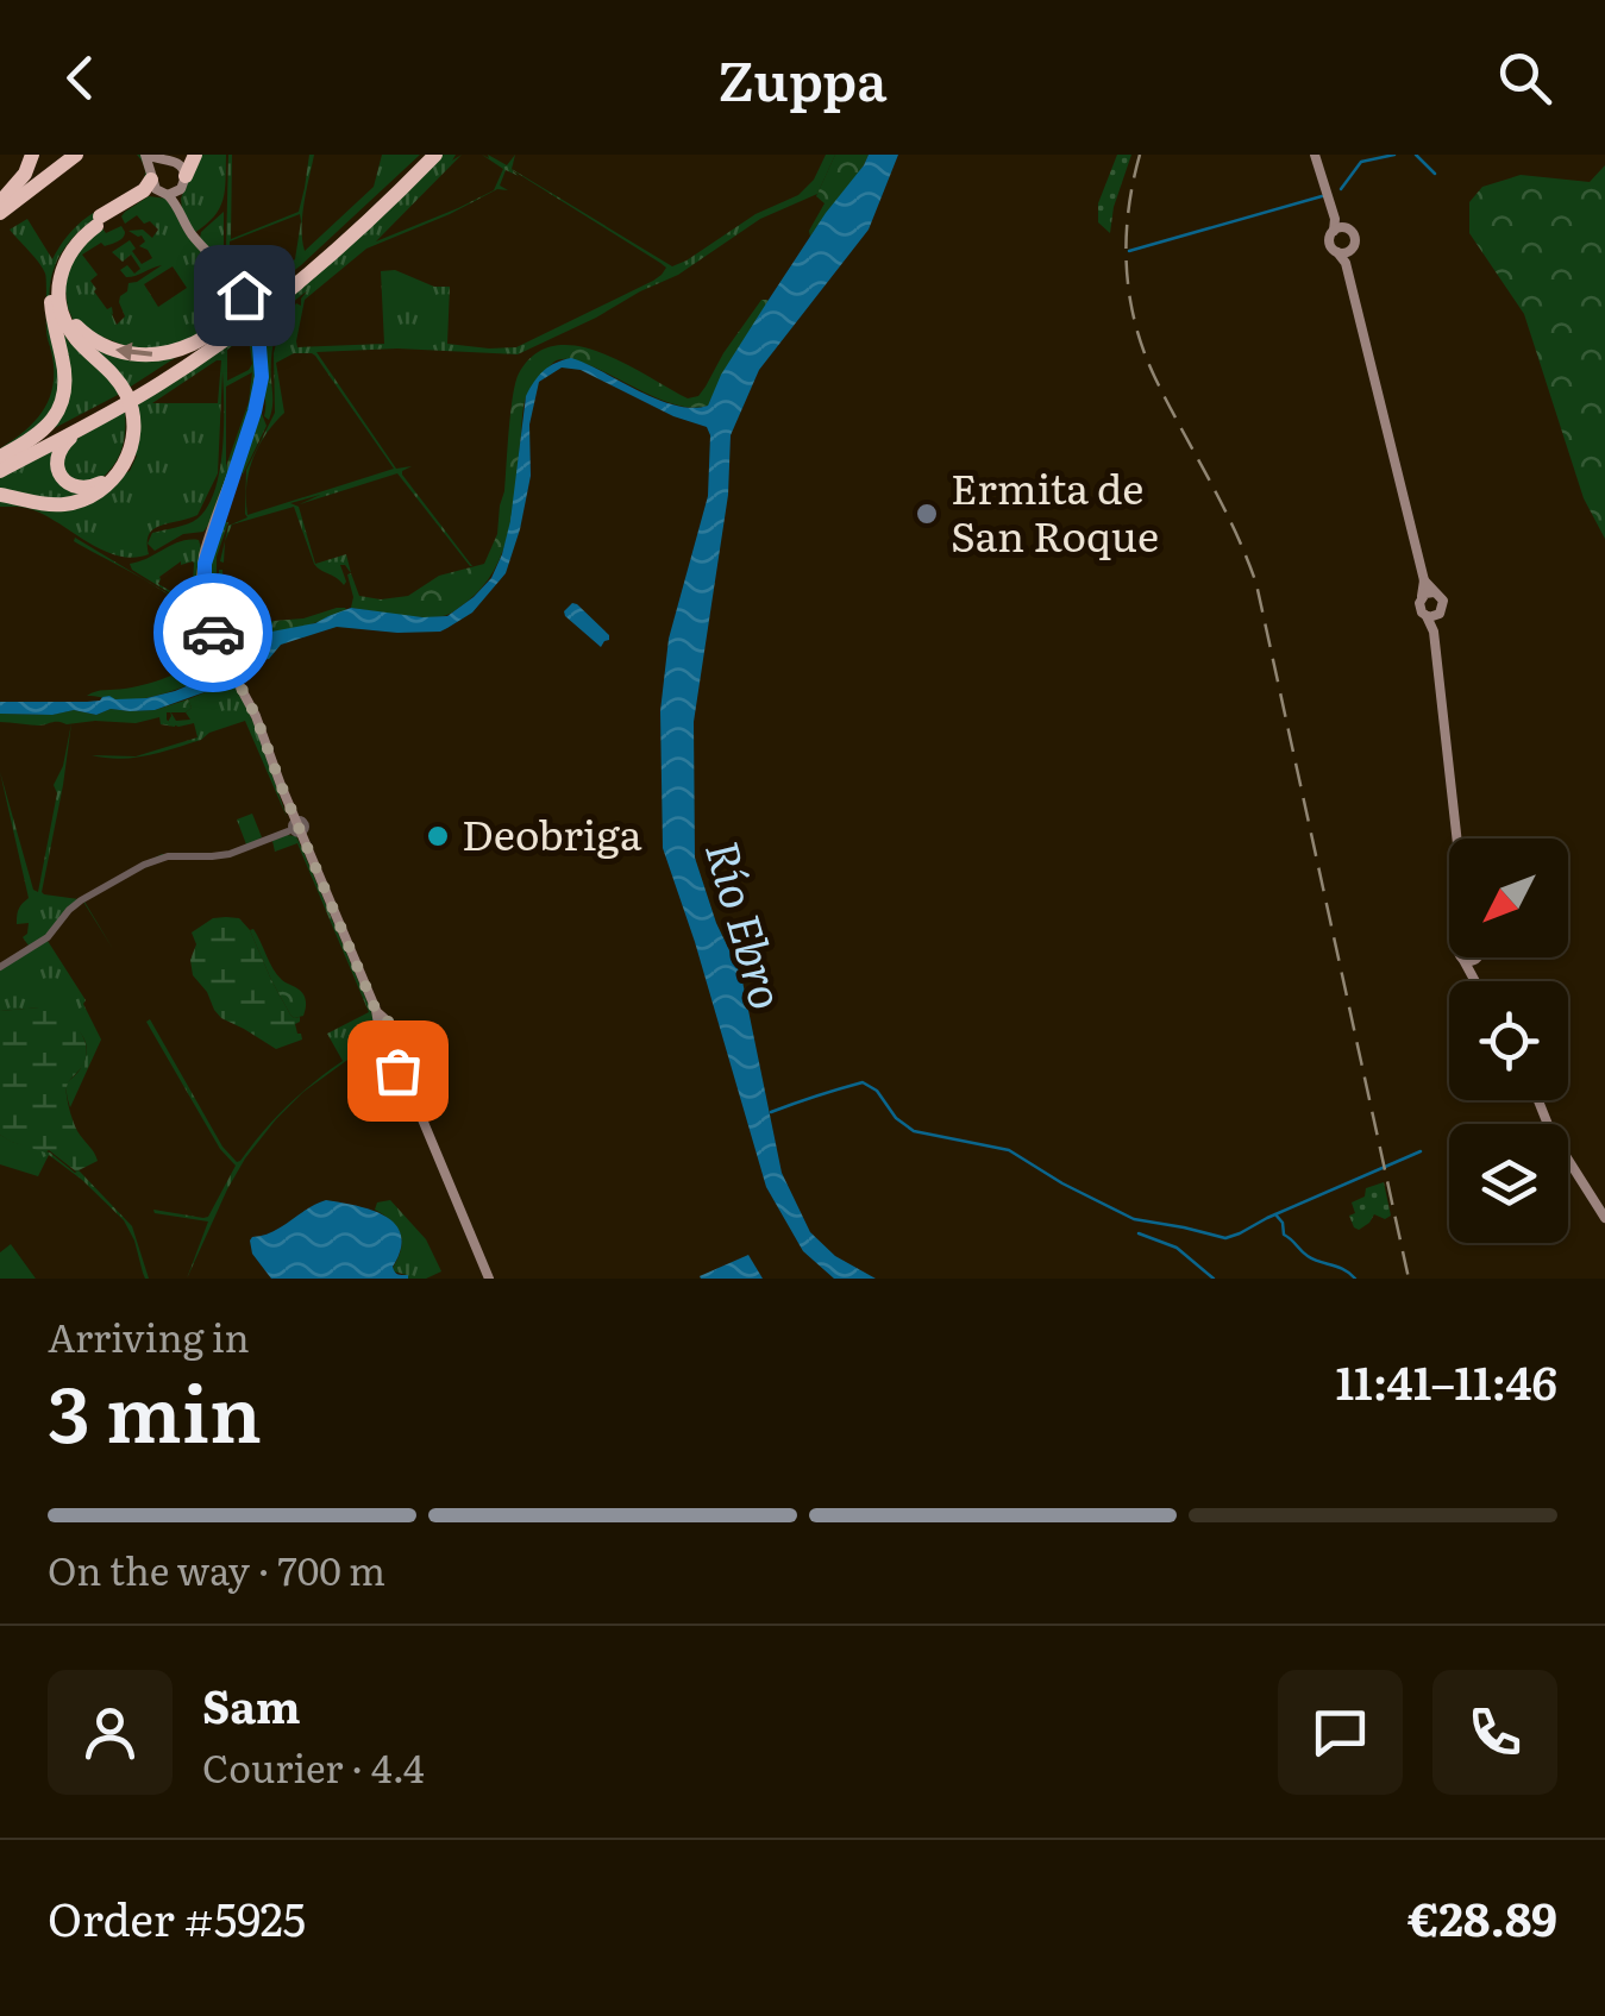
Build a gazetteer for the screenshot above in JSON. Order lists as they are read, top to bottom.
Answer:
{
  "water": ["Río Ebro"],
  "places": ["Ermita de San Roque", "Deobriga"],
  "north": "bottom left",
  "page": {
    "header": "Zuppa",
    "heading": ["3 min", "Arriving in", "11:41–11:46"],
    "panel": [
      "Sam",
      "Courier · 4.4",
      "Order #5925",
      "€28.89"
    ],
    "bar": "On the way · 700 m"
  }
}
